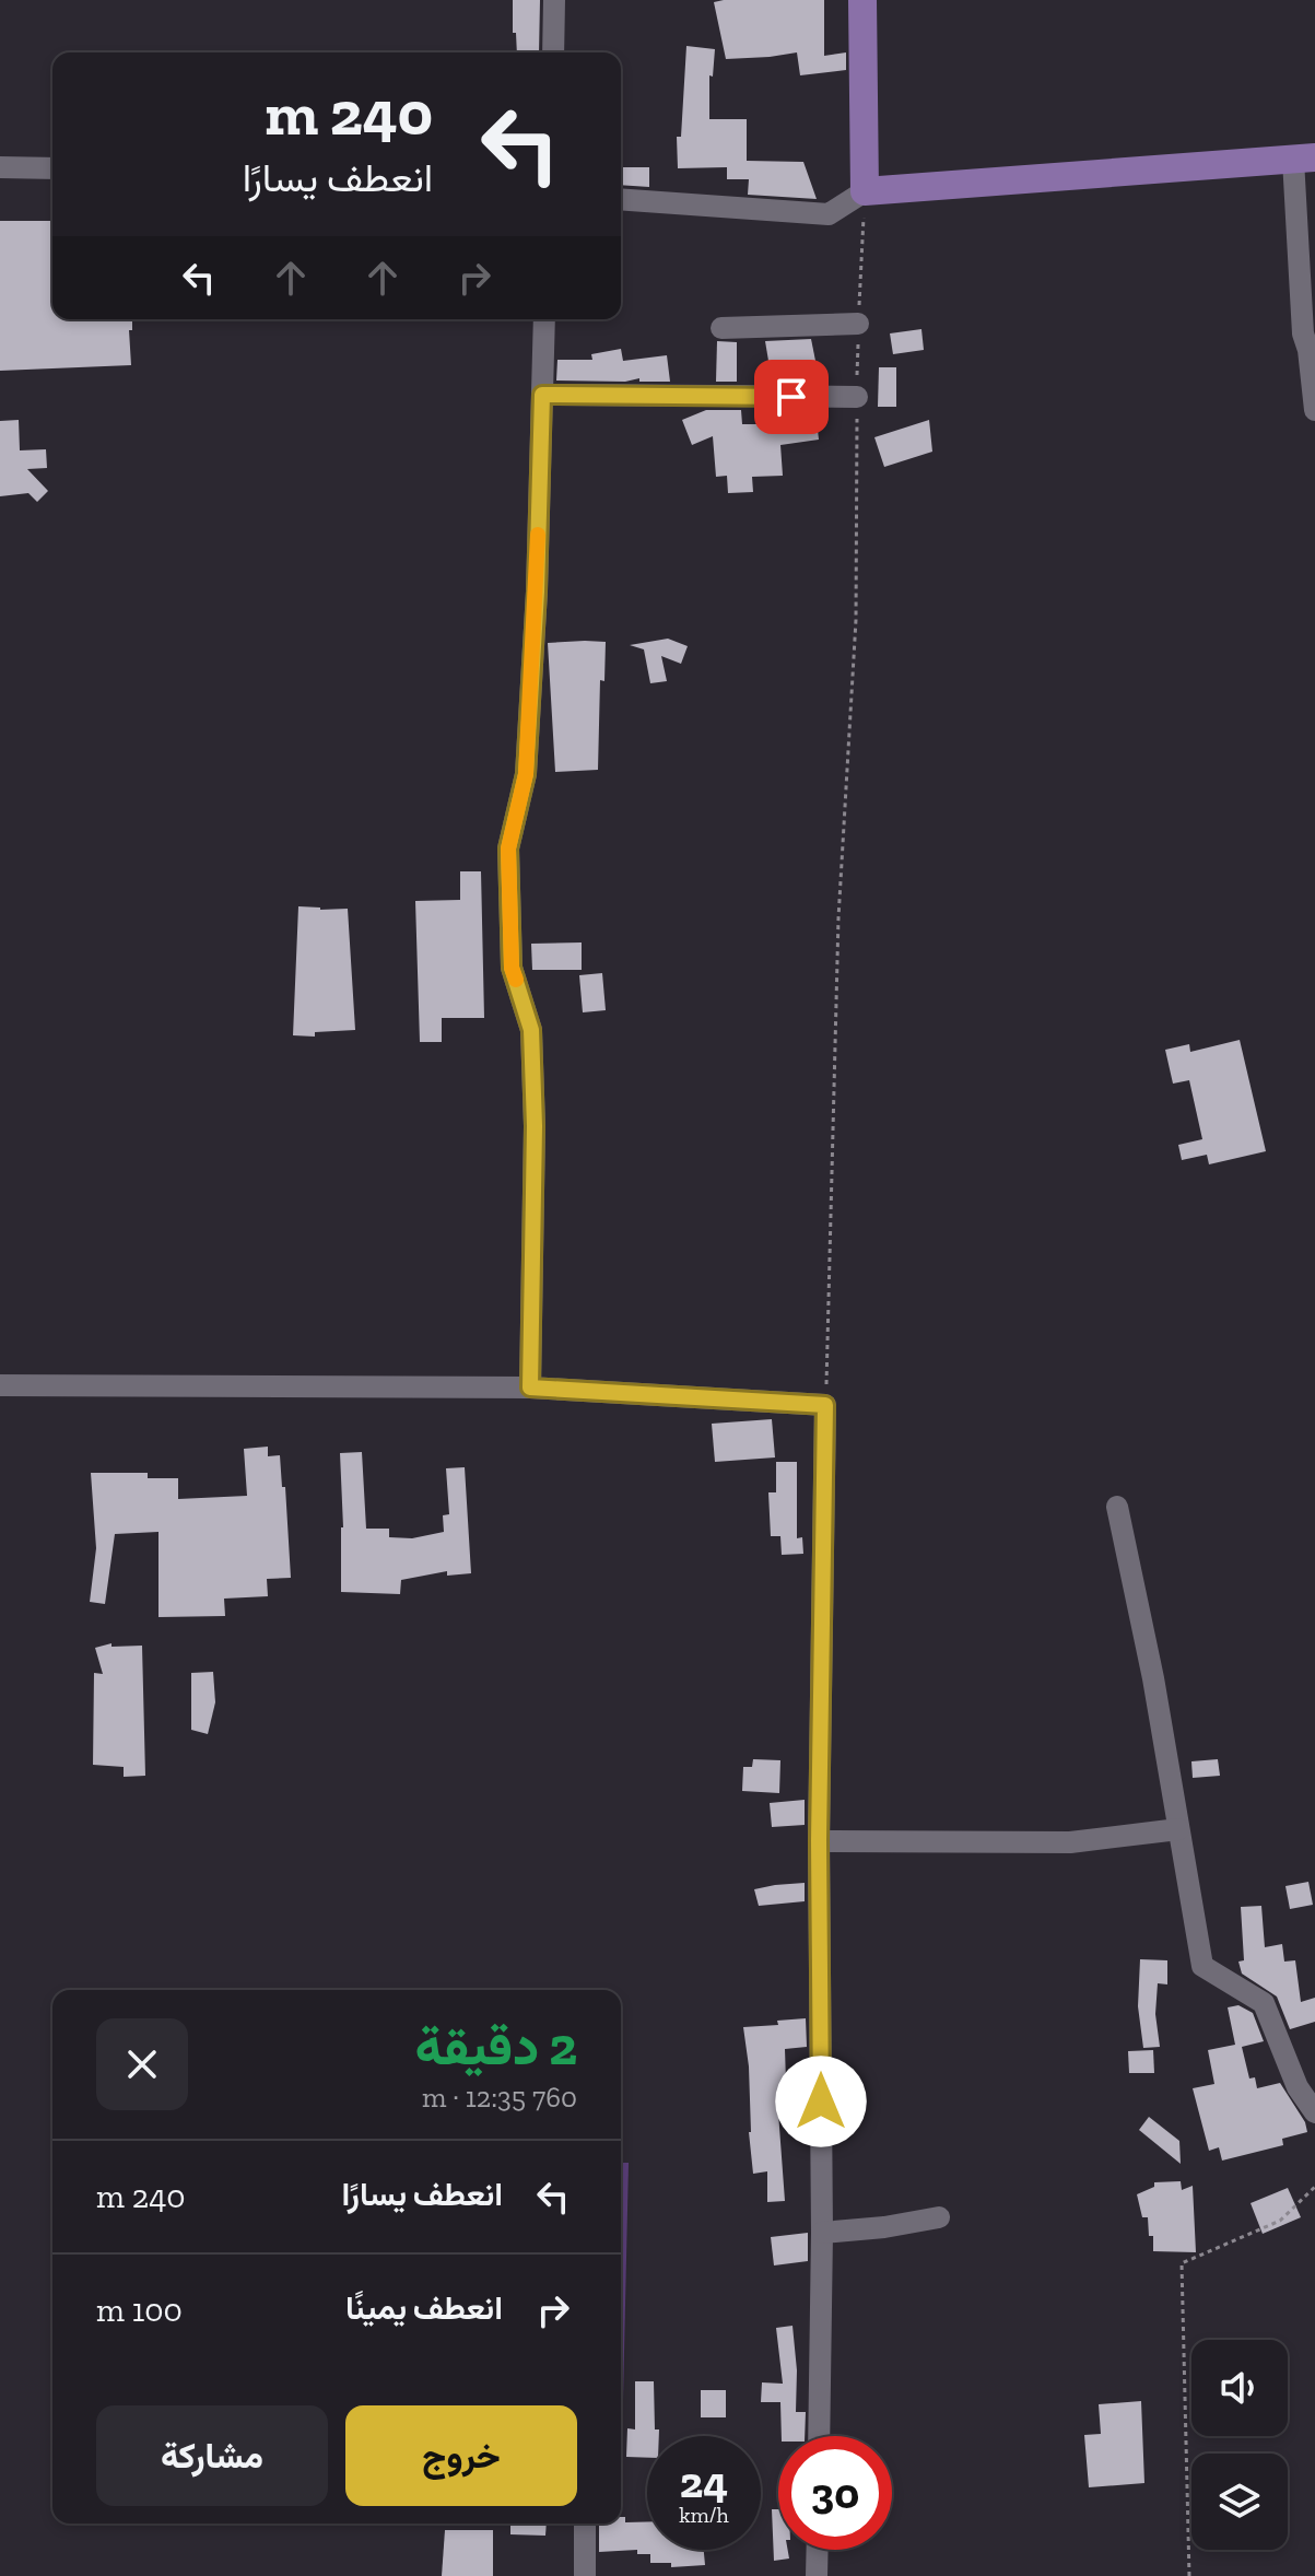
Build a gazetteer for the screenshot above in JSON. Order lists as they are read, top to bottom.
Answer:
{
  "page": {
    "turn": ["240 m", "انعطف يسارًا"],
    "heading": ["2 دقيقة", "760 m · 12:35"],
    "list": [
      {
        "name": "انعطف يسارًا",
        "value": "240 m"
      },
      {
        "name": "انعطف يمينًا",
        "value": "100 m"
      }
    ],
    "buttons": ["خروج", "مشاركة"],
    "speed": "24 km/h",
    "limit": "30"
  }
}
